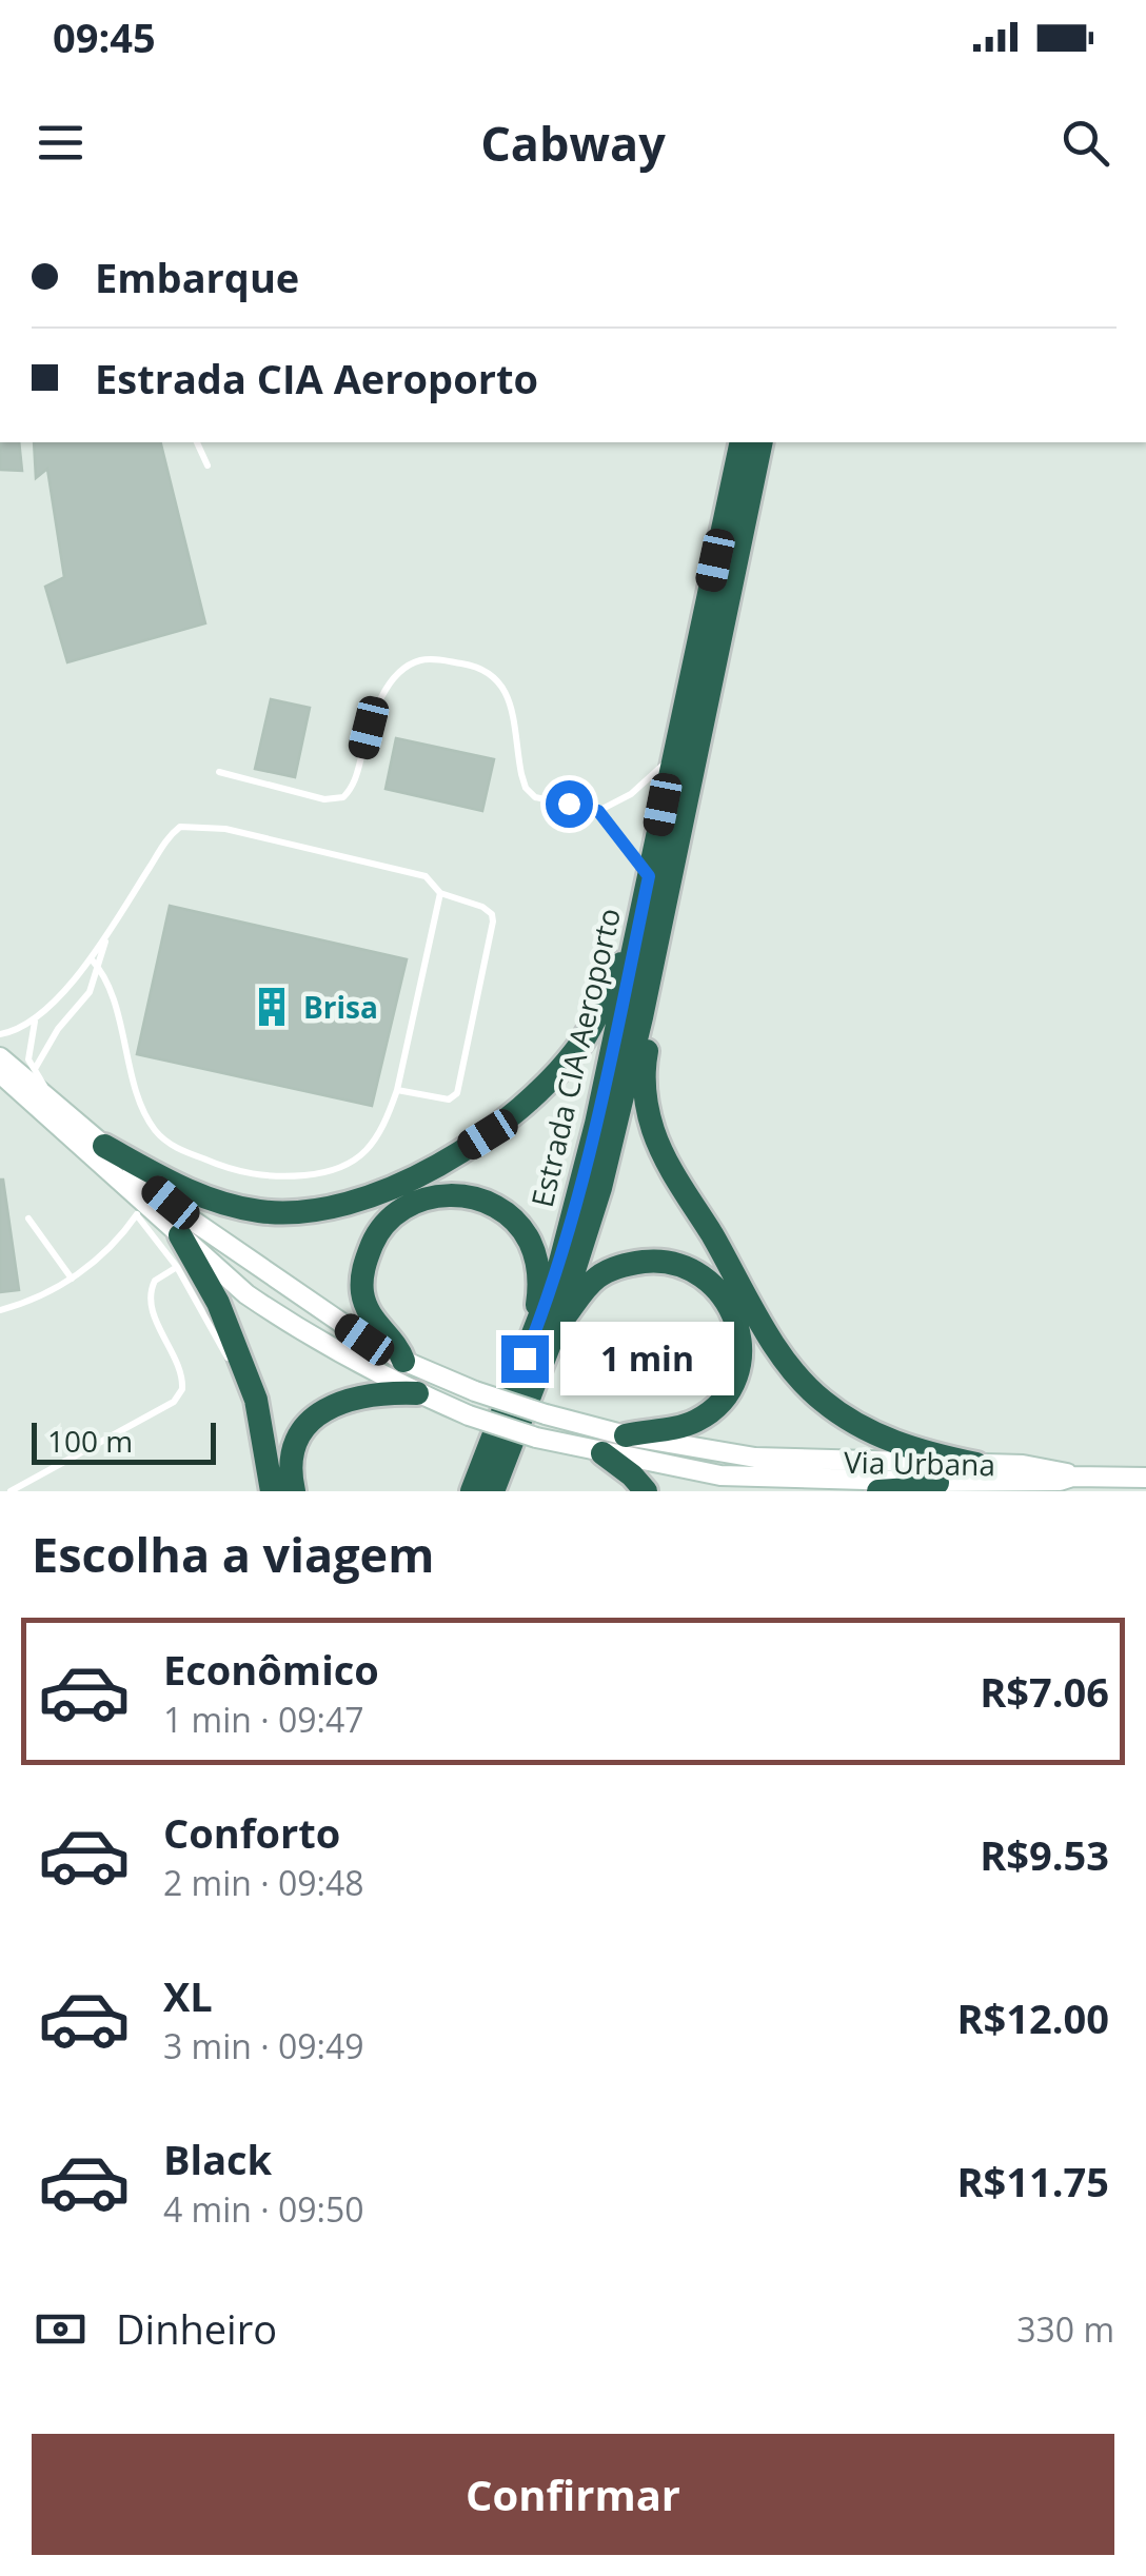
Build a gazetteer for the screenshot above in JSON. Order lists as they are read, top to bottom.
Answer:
{
  "streets": {
    "highway": ["Estrada CIA Aeroporto"],
    "main road": ["Via Urbana"]
  },
  "places": {
    "building": ["Brisa"]
  },
  "scale_bar": "100 m",
  "page": {
    "status": "09:45",
    "header": "Cabway",
    "banner": ["Embarque", "Estrada CIA Aeroporto"],
    "bubble": "1 min",
    "scale": "100 m",
    "heading": "Escolha a viagem",
    "list": [
      {
        "name": "Econômico",
        "note": "1 min · 09:47",
        "value": "R$7.06"
      },
      {
        "name": "Conforto",
        "note": "2 min · 09:48",
        "value": "R$9.53"
      },
      {
        "name": "XL",
        "note": "3 min · 09:49",
        "value": "R$12.00"
      },
      {
        "name": "Black",
        "note": "4 min · 09:50",
        "value": "R$11.75"
      }
    ],
    "pay": ["Dinheiro", "330 m"],
    "buttons": "Confirmar"
  }
}
